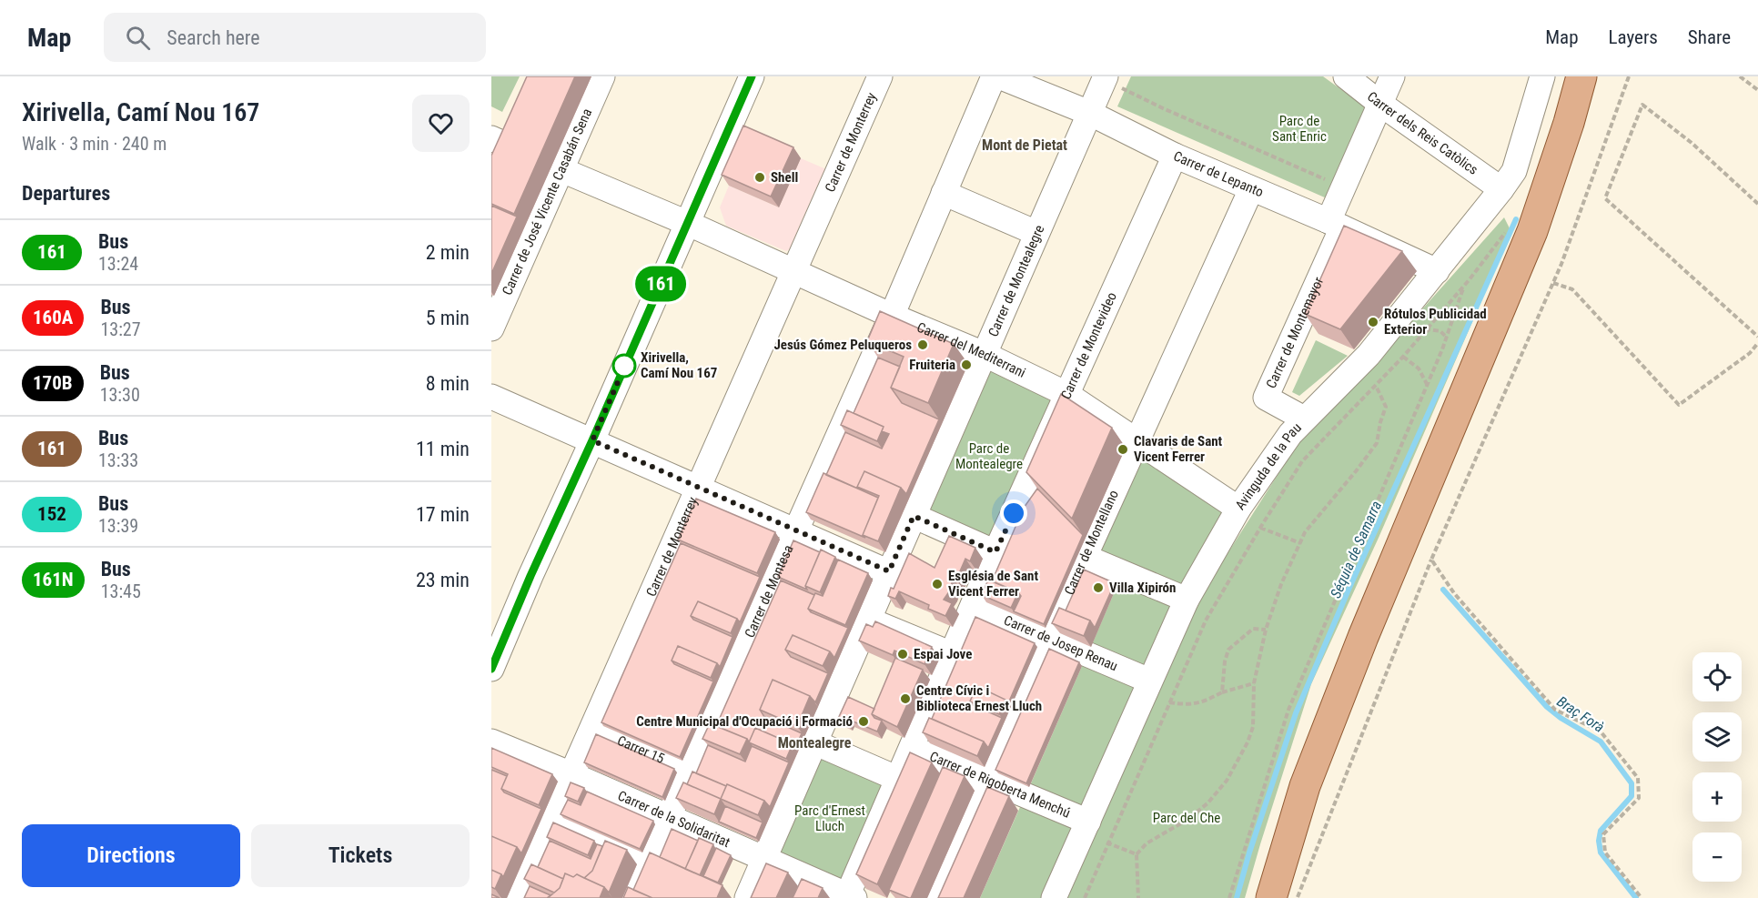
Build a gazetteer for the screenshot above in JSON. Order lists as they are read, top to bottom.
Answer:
{
  "streets": {
    "street": [
      "Carrer dels Reis Catòlics",
      "Carrer de Monterrey",
      "Carrer de Lepanto",
      "Carrer de José Vicente Casabán Sena",
      "Carrer de Montealegre",
      "Carrer de Montemayor",
      "Carrer de Montevideo",
      "Carrer del Mediterrani",
      "Avinguda de la Pau",
      "Carrer de Montellano",
      "Carrer de Montesa",
      "Carrer de Josep Renau",
      "Carrer 15",
      "Carrer de Rigoberta Menchú",
      "Carrer de la Solidaritat"
    ]
  },
  "crossings": [
    ["Carrer dels Reis Catòlics", "Avinguda de la Pau"],
    ["Carrer de Monterrey", "Carrer del Mediterrani"],
    ["Carrer de Monterrey", "Carrer 15"],
    ["Carrer de Monterrey", "Carrer de la Solidaritat"],
    ["Carrer de Lepanto", "Carrer de Montealegre"],
    ["Carrer de Lepanto", "Carrer de Montemayor"],
    ["Carrer de Lepanto", "Carrer de Montevideo"],
    ["Carrer de Lepanto", "Avinguda de la Pau"],
    ["Carrer de Lepanto", "Carrer de Montellano"],
    ["Carrer de José Vicente Casabán Sena", "Carrer del Mediterrani"],
    ["Carrer de Montealegre", "Carrer del Mediterrani"],
    ["Carrer de Montealegre", "Carrer de la Solidaritat"],
    ["Carrer de Montemayor", "Avinguda de la Pau"],
    ["Carrer de Montevideo", "Carrer del Mediterrani"],
    ["Carrer de Montevideo", "Carrer de Josep Renau"],
    ["Carrer de Montevideo", "Carrer de Rigoberta Menchú"],
    ["Carrer de Montevideo", "Carrer de la Solidaritat"],
    ["Carrer del Mediterrani", "Avinguda de la Pau"],
    ["Carrer del Mediterrani", "Carrer de Montellano"],
    ["Carrer del Mediterrani", "Carrer de Montesa"],
    ["Avinguda de la Pau", "Carrer de Josep Renau"],
    ["Avinguda de la Pau", "Carrer de Rigoberta Menchú"],
    ["Carrer de Montellano", "Carrer de Josep Renau"],
    ["Carrer de Montellano", "Carrer de Rigoberta Menchú"],
    ["Carrer de Montesa", "Carrer 15"],
    ["Carrer de Montesa", "Carrer de la Solidaritat"]
  ],
  "districts": ["Mont de Pietat", "Montealegre"],
  "water": ["Séquia de Samarra", "Braç Forà"],
  "parks": [
    "Parc de Sant Enric",
    "Parc de Montealegre",
    "Parc d'Ernest Lluch",
    "Parc del Che"
  ],
  "places": [
    "Shell",
    "Rótulos Publicidad Exterior",
    "Jesús Gómez Peluqueros",
    "Fruiteria",
    "Xirivella, Camí Nou 167",
    "Clavaris de Sant Vicent Ferrer",
    "Església de Sant Vicent Ferrer",
    "Villa Xipirón",
    "Espai Jove",
    "Centre Cívic i Biblioteca Ernest Lluch",
    "Centre Municipal d'Ocupació i Formació"
  ],
  "lines": ["bus line 161"],
  "page": {
    "header": "Map",
    "search": "Search here",
    "nav": ["Map", "Layers", "Share"],
    "heading": [
      ["Xirivella, Camí Nou 167", "Walk · 3 min · 240 m"],
      "Departures"
    ],
    "on_map": "161",
    "list": [
      {
        "mark": "161",
        "name": "Bus",
        "note": "13:24",
        "value": "2 min"
      },
      {
        "mark": "160A",
        "name": "Bus",
        "note": "13:27",
        "value": "5 min"
      },
      {
        "mark": "170B",
        "name": "Bus",
        "note": "13:30",
        "value": "8 min"
      },
      {
        "mark": "161",
        "name": "Bus",
        "note": "13:33",
        "value": "11 min"
      },
      {
        "mark": "152",
        "name": "Bus",
        "note": "13:39",
        "value": "17 min"
      },
      {
        "mark": "161N",
        "name": "Bus",
        "note": "13:45",
        "value": "23 min"
      }
    ],
    "map_buttons": ["+", "−"],
    "buttons": ["Directions", "Tickets"]
  }
}
